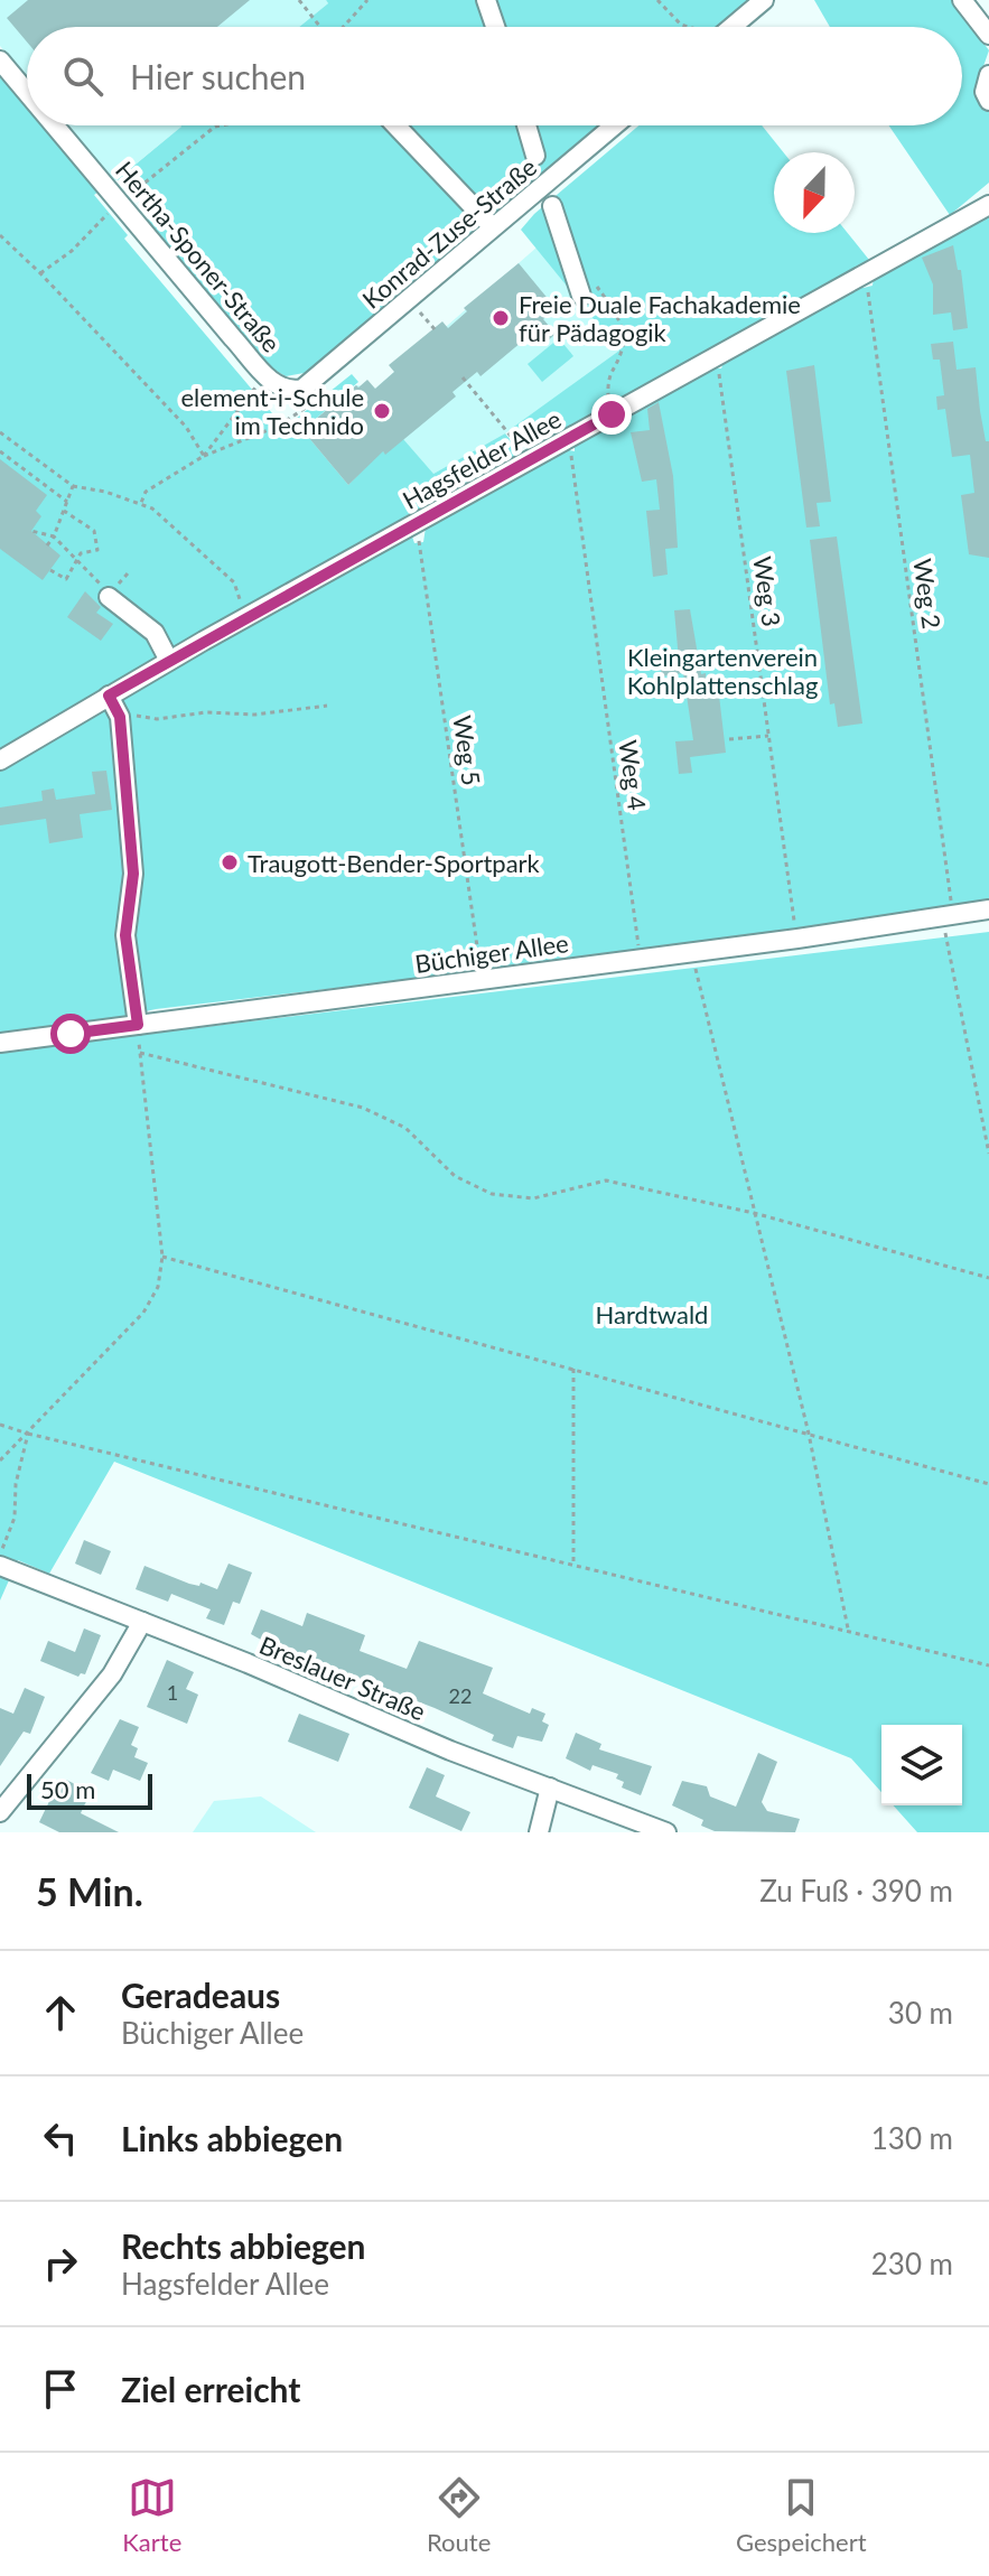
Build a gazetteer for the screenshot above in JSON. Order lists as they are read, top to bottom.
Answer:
{
  "streets": {
    "street": [
      "Konrad-Zuse-Straße",
      "Hertha-Sponer-Straße",
      "Hagsfelder Allee",
      "Büchiger Allee",
      "Breslauer Straße"
    ],
    "path": [
      "Weg 3",
      "Weg 2",
      "Weg 5",
      "Weg 4"
    ]
  },
  "crossings": [
    ["Konrad-Zuse-Straße", "Hertha-Sponer-Straße"],
    ["Hagsfelder Allee", "Weg 4"],
    ["Weg 2", "Büchiger Allee"],
    ["Weg 4", "Büchiger Allee"]
  ],
  "parks": ["Kleingartenverein Kohlplattenschlag", "Hardtwald"],
  "places": ["Freie Duale Fachakademie für Pädagogik", "element-i-Schule im Technido", "Traugott-Bender-Sportpark"],
  "house_numbers": ["1", "22"],
  "scale_bar": "50 m",
  "north": "bottom",
  "page": {
    "search": "Hier suchen",
    "scale": "50 m",
    "heading": ["5 Min.", "Zu Fuß · 390 m"],
    "list": [
      ["Geradeaus", "Büchiger Allee", "30 m"],
      ["Links abbiegen", "130 m"],
      ["Rechts abbiegen", "Hagsfelder Allee", "230 m"],
      "Ziel erreicht"
    ],
    "nav": ["Karte", "Route", "Gespeichert"]
  }
}
